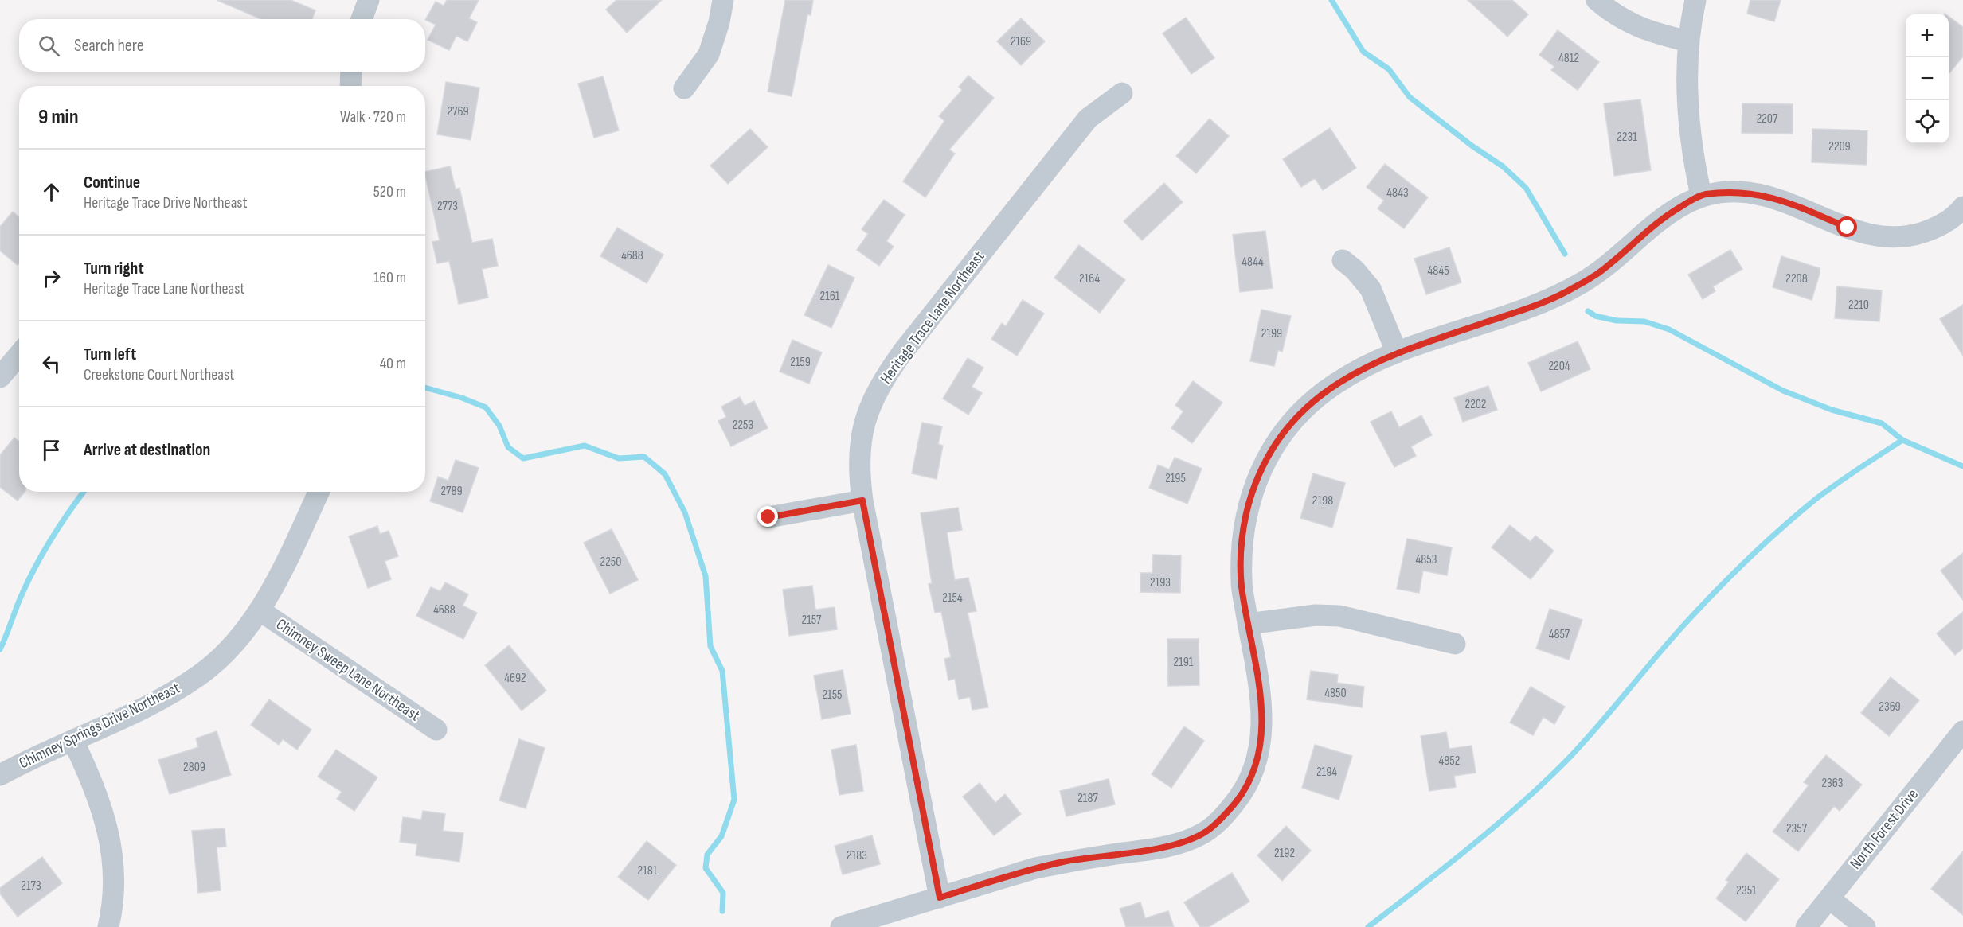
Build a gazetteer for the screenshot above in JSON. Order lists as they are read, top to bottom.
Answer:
{
  "streets": {
    "street": [
      "Heritage Trace Lane Northeast",
      "Chimney Sweep Lane Northeast",
      "Chimney Springs Drive Northeast",
      "North Forest Drive"
    ]
  },
  "crossings": [
    ["Chimney Sweep Lane Northeast", "Chimney Springs Drive Northeast"]
  ],
  "house_numbers": [
    "2169",
    "4812",
    "2769",
    "2207",
    "2231",
    "2209",
    "4843",
    "2773",
    "4688",
    "4844",
    "4845",
    "2164",
    "2208",
    "2161",
    "2210",
    "2199",
    "2159",
    "2204",
    "2202",
    "2253",
    "2195",
    "2789",
    "2198",
    "4853",
    "2250",
    "2193",
    "2154",
    "4688",
    "2157",
    "4857",
    "2191",
    "4692",
    "4850",
    "2155",
    "2369",
    "4852",
    "2809",
    "2194",
    "2363",
    "2187",
    "2357",
    "2192",
    "2183",
    "2181",
    "2173",
    "2351"
  ],
  "page": {
    "map_buttons": ["+", "−"],
    "search": "Search here",
    "heading": ["9 min", "Walk · 720 m"],
    "list": [
      ["Continue", "Heritage Trace Drive Northeast", "520 m"],
      ["Turn right", "Heritage Trace Lane Northeast", "160 m"],
      ["Turn left", "Creekstone Court Northeast", "40 m"],
      "Arrive at destination"
    ]
  }
}
